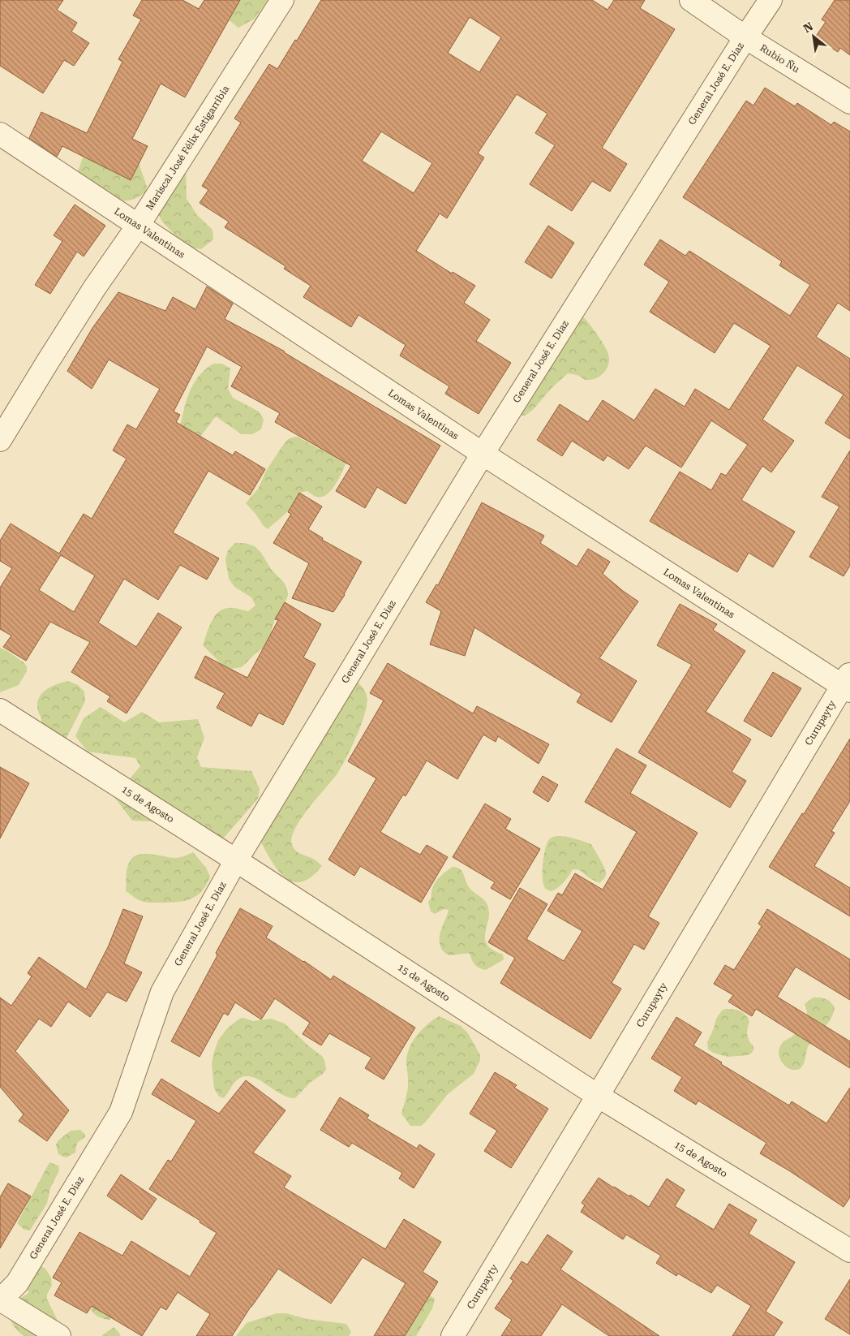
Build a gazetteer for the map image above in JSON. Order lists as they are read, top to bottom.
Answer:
{
  "streets": {
    "street": [
      "Rubio Ñu",
      "General José E. Diaz",
      "Mariscal José Félix Estigarribia",
      "Lomas Valentinas",
      "Curupayty",
      "15 de Agosto"
    ]
  },
  "crossings": [
    ["Rubio Ñu", "General José E. Diaz"],
    ["General José E. Diaz", "Lomas Valentinas"],
    ["General José E. Diaz", "15 de Agosto"],
    ["Mariscal José Félix Estigarribia", "Lomas Valentinas"],
    ["Lomas Valentinas", "Curupayty"],
    ["Curupayty", "15 de Agosto"]
  ],
  "north": "top left"
}
